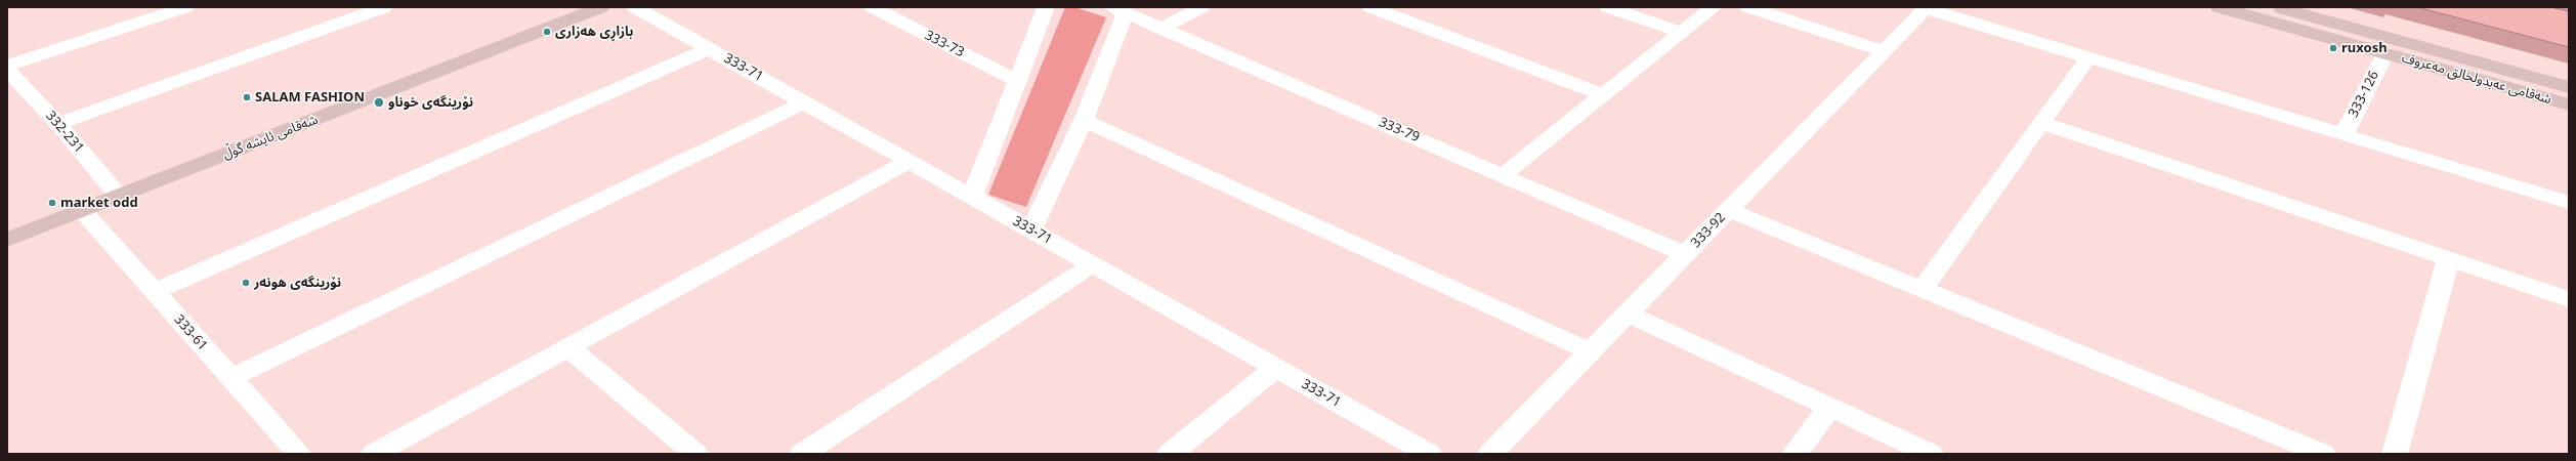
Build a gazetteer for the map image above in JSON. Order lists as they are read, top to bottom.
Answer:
{
  "streets": {
    "main road": ["شەقامی عەبدولخالق مەعروف", "شەقامی ئایشە گوڵ"],
    "street": [
      "333-73",
      "333-71",
      "333-126",
      "333-79",
      "332-231",
      "333-92",
      "333-61"
    ]
  },
  "crossings": [
    ["شەقامی عەبدولخالق مەعروف", "333-126"],
    ["333-79", "333-92"],
    ["332-231", "شەقامی ئایشە گوڵ"],
    ["شەقامی ئایشە گوڵ", "333-61"]
  ],
  "places": [
    "بازاڕی هەزاری",
    "ruxosh",
    "SALAM FASHION",
    "نۆرینگەی خوناو",
    "market odd",
    "نۆرینگەی هونەر"
  ]
}
